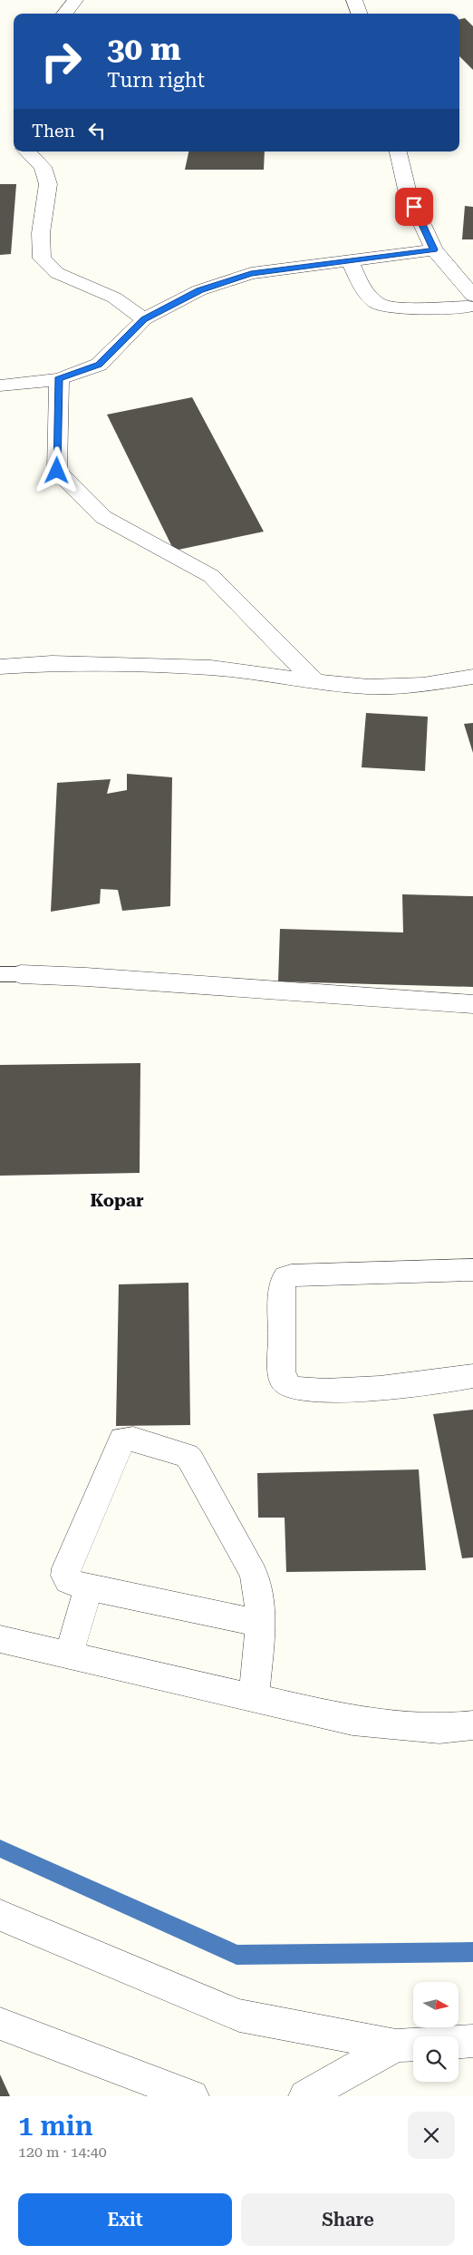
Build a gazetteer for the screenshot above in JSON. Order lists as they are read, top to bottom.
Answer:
{
  "districts": ["Kopar"],
  "north": "right",
  "page": {
    "turn": ["30 m", "Turn right"],
    "then": "Then",
    "heading": ["1 min", "120 m · 14:40"],
    "buttons": ["Exit", "Share"]
  }
}
